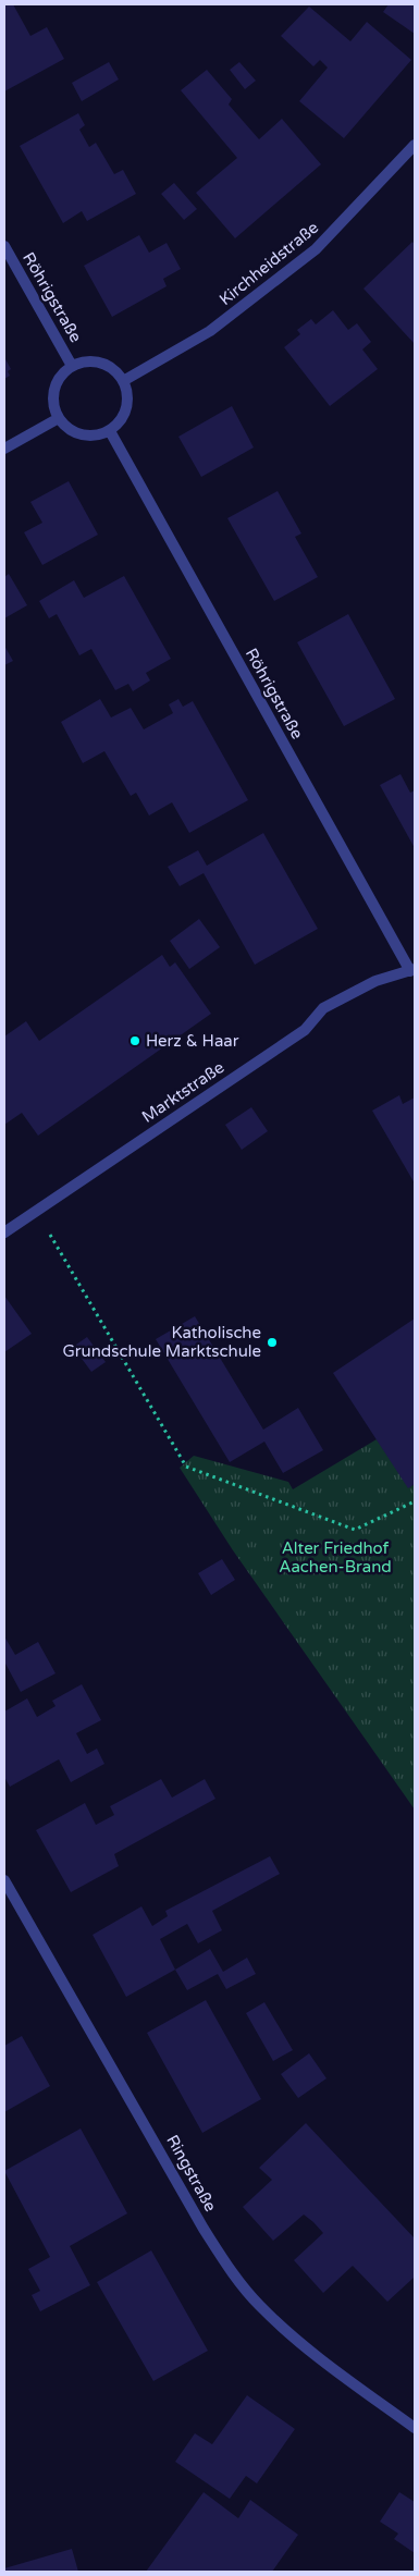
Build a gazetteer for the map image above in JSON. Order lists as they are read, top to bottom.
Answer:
{
  "streets": {
    "street": [
      "Kirchheidstraße",
      "Röhrigstraße",
      "Marktstraße",
      "Ringstraße"
    ]
  },
  "crossings": [
    ["Kirchheidstraße", "Röhrigstraße"],
    ["Röhrigstraße", "Marktstraße"]
  ],
  "parks": ["Alter Friedhof Aachen-Brand"],
  "places": ["Herz & Haar", "Katholische Grundschule Marktschule"]
}
